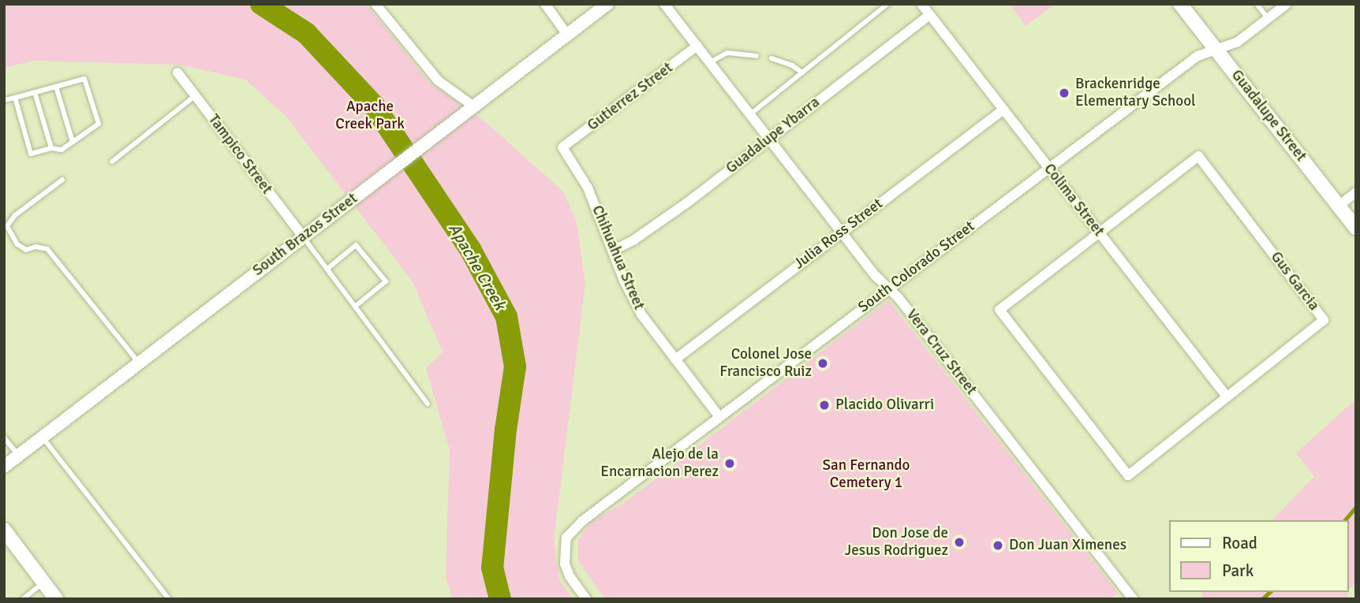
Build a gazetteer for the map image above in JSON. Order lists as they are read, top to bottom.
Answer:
{
  "streets": {
    "main road": ["Guadalupe Street"],
    "street": [
      "Gutierrez Street",
      "Guadalupe Ybarra",
      "Tampico Street",
      "Colima Street",
      "Julia Ross Street",
      "South Brazos Street",
      "Chihuahua Street",
      "South Colorado Street",
      "Gus Garcia",
      "Vera Cruz Street"
    ]
  },
  "crossings": [
    ["Gutierrez Street", "Chihuahua Street"],
    ["Gutierrez Street", "Vera Cruz Street"],
    ["Guadalupe Street", "South Colorado Street"],
    ["Guadalupe Ybarra", "Colima Street"],
    ["Guadalupe Ybarra", "Chihuahua Street"],
    ["Guadalupe Ybarra", "Vera Cruz Street"],
    ["Tampico Street", "South Brazos Street"],
    ["Colima Street", "Julia Ross Street"],
    ["Colima Street", "South Colorado Street"],
    ["Colima Street", "Gus Garcia"],
    ["Julia Ross Street", "Chihuahua Street"],
    ["Julia Ross Street", "Vera Cruz Street"],
    ["Chihuahua Street", "South Colorado Street"],
    ["South Colorado Street", "Vera Cruz Street"]
  ],
  "water": ["Apache Creek"],
  "parks": ["Apache Creek Park", "San Fernando Cemetery 1"],
  "places": [
    "Brackenridge Elementary School",
    "Colonel Jose Francisco Ruiz",
    "Placido Olivarri",
    "Alejo de la Encarnacion Perez",
    "Don Jose de Jesus Rodriguez",
    "Don Juan Ximenes"
  ],
  "legend": ["Road", "Park"]
}
